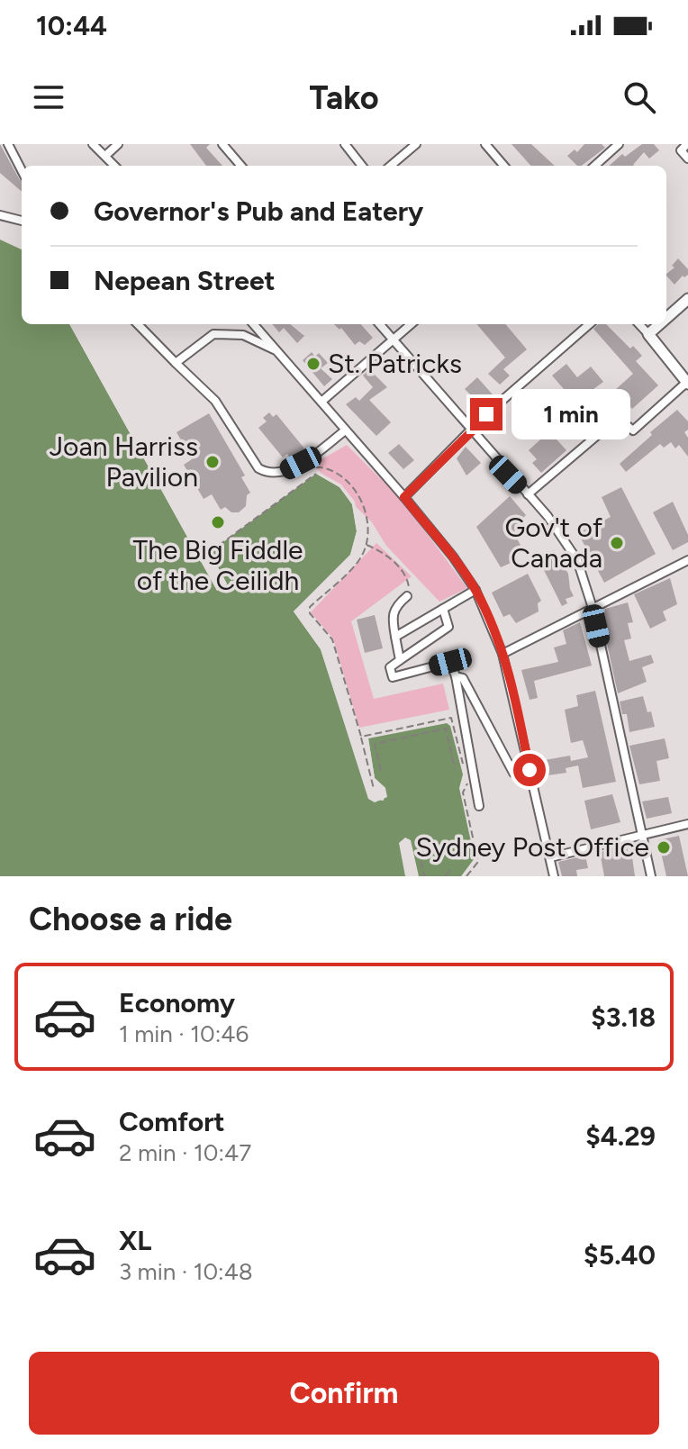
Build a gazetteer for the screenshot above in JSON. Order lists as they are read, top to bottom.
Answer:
{
  "places": [
    "St. Patricks",
    "Joan Harriss Pavilion",
    "The Big Fiddle of the Ceilidh",
    "Gov't of Canada",
    "Sydney Post Office"
  ],
  "page": {
    "status": "10:44",
    "header": "Tako",
    "banner": ["Governor's Pub and Eatery", "Nepean Street"],
    "bubble": "1 min",
    "heading": "Choose a ride",
    "list": [
      {
        "name": "Economy",
        "note": "1 min · 10:46",
        "value": "$3.18"
      },
      {
        "name": "Comfort",
        "note": "2 min · 10:47",
        "value": "$4.29"
      },
      {
        "name": "XL",
        "note": "3 min · 10:48",
        "value": "$5.40"
      }
    ],
    "buttons": "Confirm"
  }
}
